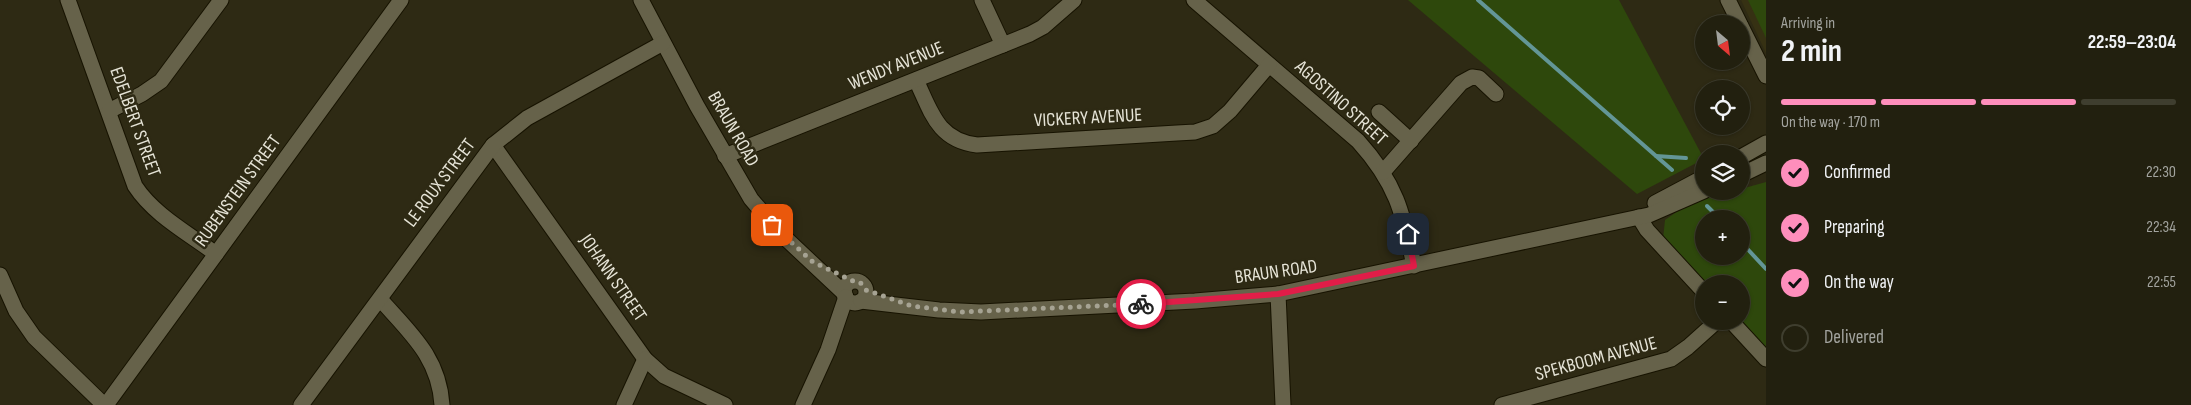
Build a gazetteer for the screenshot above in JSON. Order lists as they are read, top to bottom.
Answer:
{
  "streets": {
    "street": [
      "WENDY AVENUE",
      "AGOSTINO STREET",
      "VICKERY AVENUE",
      "EDELBERT STREET",
      "BRAUN ROAD",
      "LE ROUX STREET",
      "RUBENSTEIN STREET",
      "JOHANN STREET",
      "SPEKBOOM AVENUE"
    ]
  },
  "crossings": [
    ["WENDY AVENUE", "VICKERY AVENUE"],
    ["WENDY AVENUE", "BRAUN ROAD"],
    ["AGOSTINO STREET", "VICKERY AVENUE"],
    ["AGOSTINO STREET", "BRAUN ROAD"],
    ["EDELBERT STREET", "RUBENSTEIN STREET"],
    ["BRAUN ROAD", "LE ROUX STREET"],
    ["LE ROUX STREET", "JOHANN STREET"]
  ],
  "north": "bottom right",
  "page": {
    "heading": ["2 min", "Arriving in", "22:59–23:04"],
    "map_buttons": ["+", "−"],
    "bar": "On the way · 170 m",
    "list": [
      ["Confirmed", "22:30"],
      ["Preparing", "22:34"],
      ["On the way", "22:55"],
      "Delivered"
    ]
  }
}
